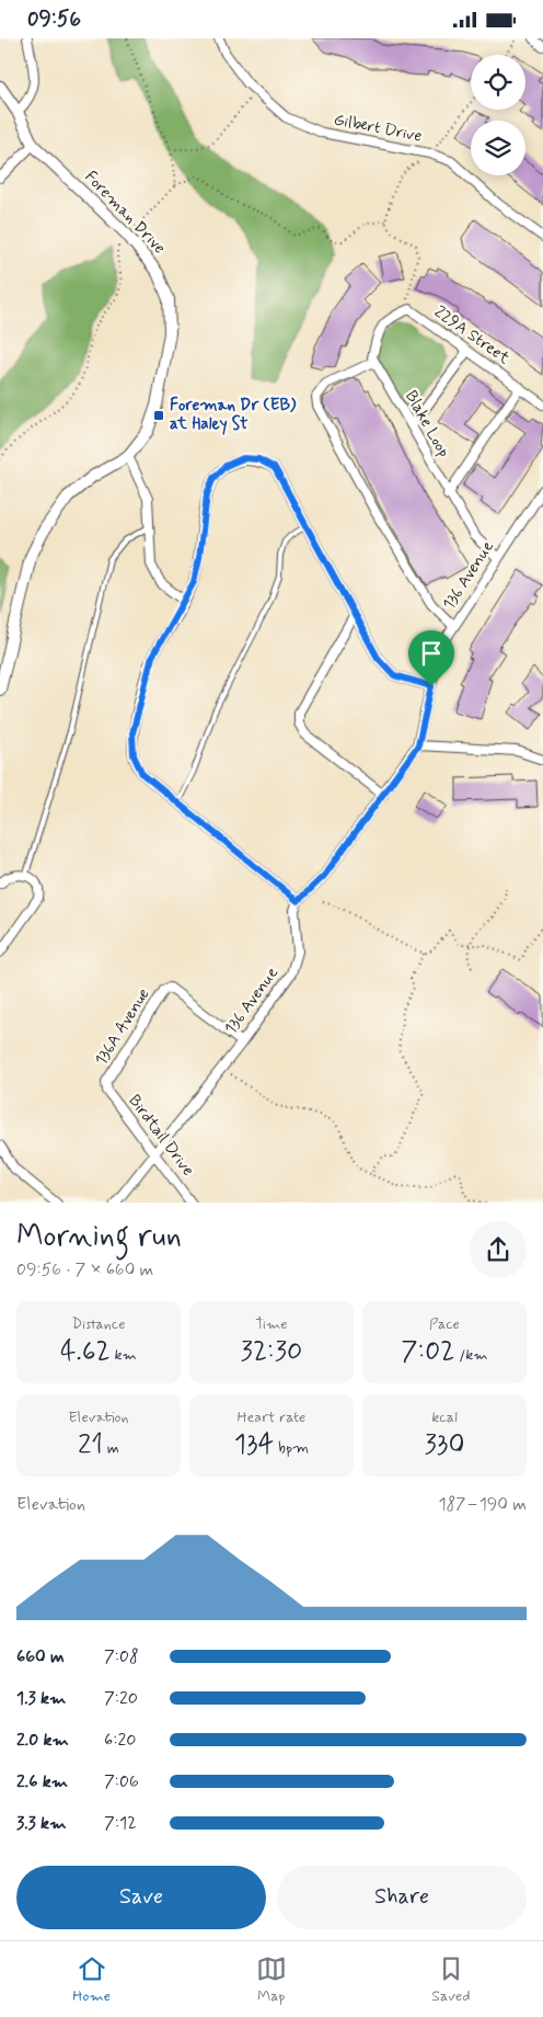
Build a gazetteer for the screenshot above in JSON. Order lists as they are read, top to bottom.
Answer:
{
  "streets": {
    "street": [
      "Gilbert Drive",
      "Foreman Drive",
      "229A Street",
      "Blake Loop",
      "136 Avenue",
      "136A Avenue",
      "Birdtail Drive"
    ]
  },
  "crossings": [
    ["229A Street", "Blake Loop"],
    ["Blake Loop", "136 Avenue"],
    ["136 Avenue", "136A Avenue"],
    ["136 Avenue", "Birdtail Drive"],
    ["136A Avenue", "Birdtail Drive"]
  ],
  "places": {
    "transit": ["Foreman Dr (EB) at Haley St"]
  },
  "page": {
    "status": "09:56",
    "heading": ["Morning run", "09:56 · 7 × 660 m"],
    "stats": [
      ["Distance", "4.62 km"],
      ["Time", "32:30"],
      ["Pace", "7:02 /km"],
      ["Elevation", "21 m"],
      ["Heart rate", "134 bpm"],
      ["kcal", "330"]
    ],
    "chart": ["Elevation", "187–190 m"],
    "list": [
      {
        "name": "660 m",
        "note": "7:08"
      },
      {
        "name": "1.3 km",
        "note": "7:20"
      },
      {
        "name": "2.0 km",
        "note": "6:20"
      },
      {
        "name": "2.6 km",
        "note": "7:06"
      },
      {
        "name": "3.3 km",
        "note": "7:12"
      }
    ],
    "buttons": ["Save", "Share"],
    "tabs": ["Home", "Map", "Saved"]
  }
}
